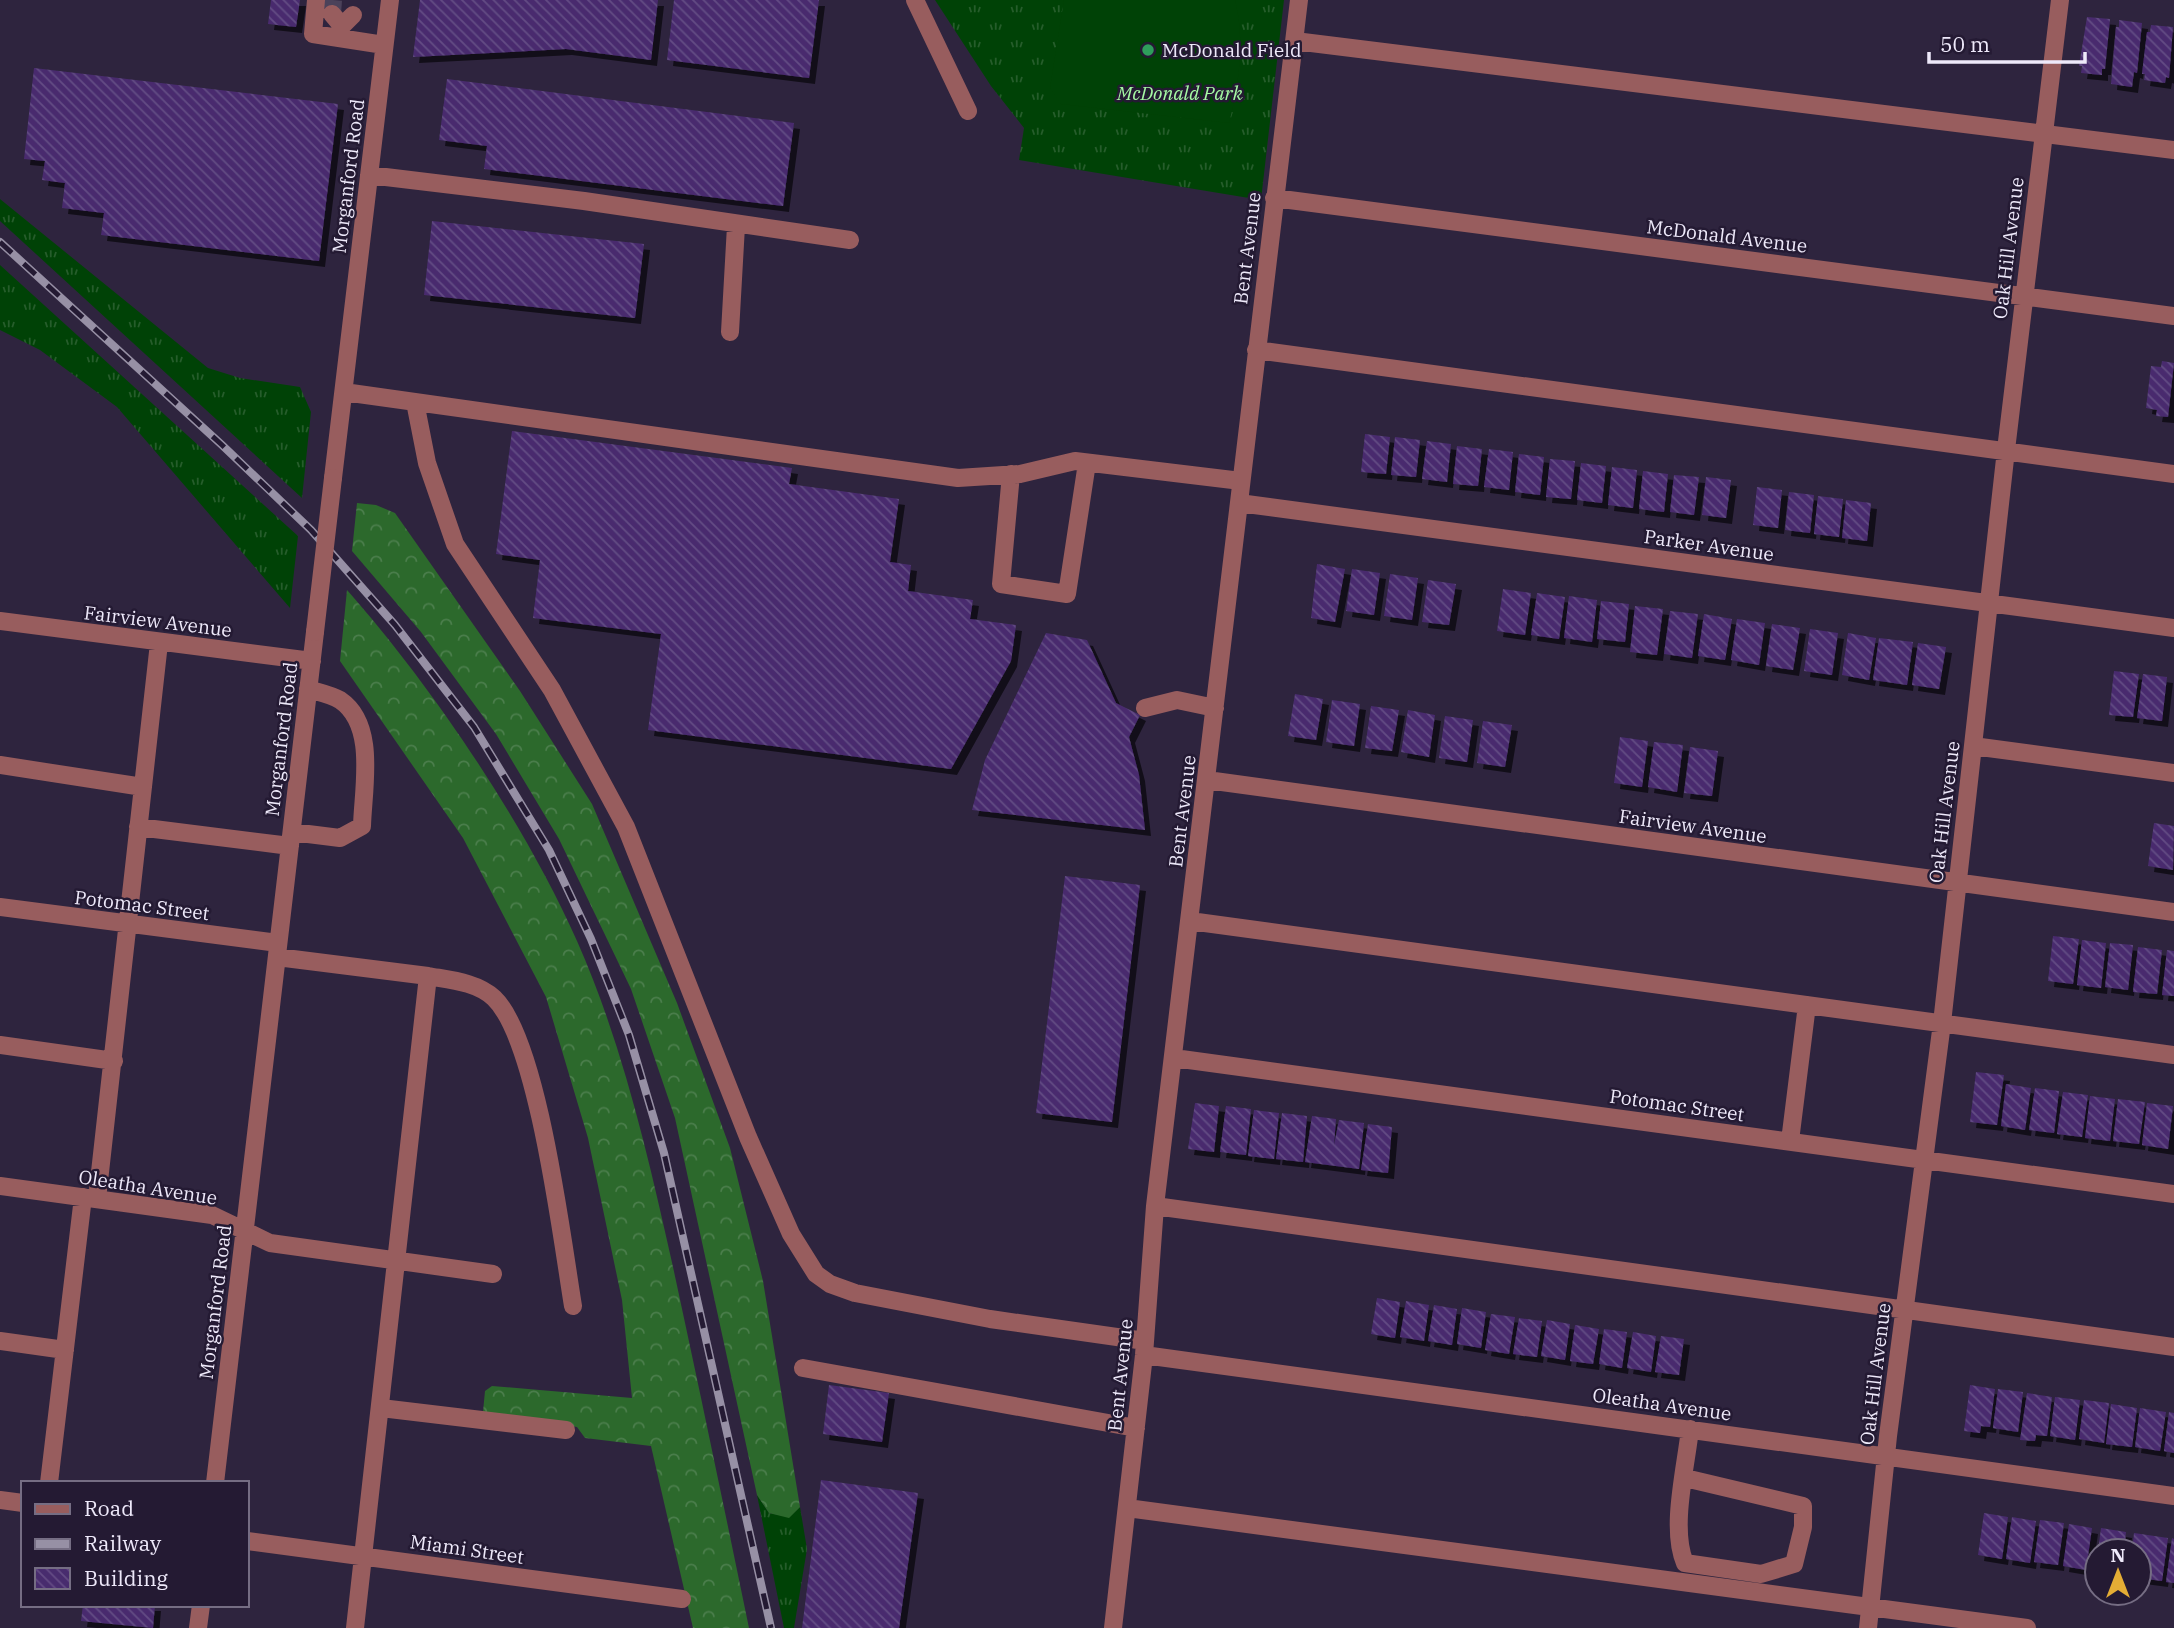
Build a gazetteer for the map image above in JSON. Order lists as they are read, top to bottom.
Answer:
{
  "streets": {
    "street": [
      "Morganford Road",
      "McDonald Avenue",
      "Bent Avenue",
      "Oak Hill Avenue",
      "Parker Avenue",
      "Fairview Avenue",
      "Potomac Street",
      "Oleatha Avenue",
      "Miami Street"
    ]
  },
  "crossings": [
    ["Morganford Road", "Fairview Avenue"],
    ["Morganford Road", "Potomac Street"],
    ["Morganford Road", "Oleatha Avenue"],
    ["McDonald Avenue", "Bent Avenue"],
    ["McDonald Avenue", "Oak Hill Avenue"],
    ["Bent Avenue", "Parker Avenue"],
    ["Bent Avenue", "Fairview Avenue"],
    ["Bent Avenue", "Potomac Street"],
    ["Bent Avenue", "Oleatha Avenue"],
    ["Oak Hill Avenue", "Parker Avenue"],
    ["Oak Hill Avenue", "Fairview Avenue"],
    ["Oak Hill Avenue", "Potomac Street"],
    ["Oak Hill Avenue", "Oleatha Avenue"]
  ],
  "parks": ["McDonald Park"],
  "places": ["McDonald Field"],
  "legend": ["Road", "Railway", "Building"],
  "scale_bar": "50 m",
  "north": "top"
}
